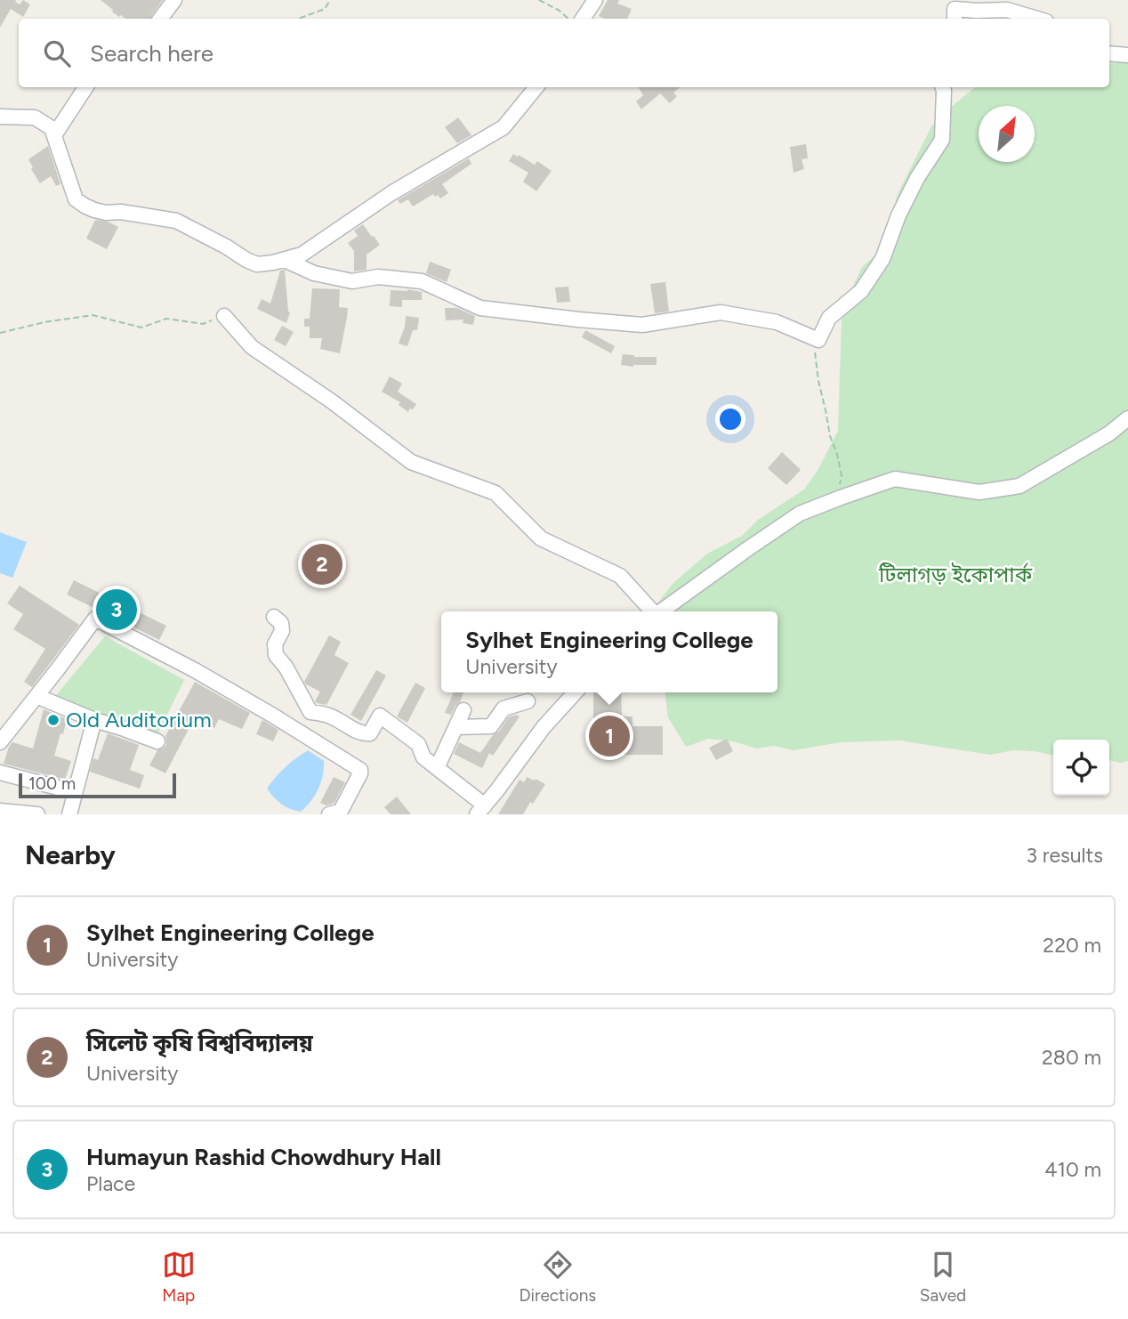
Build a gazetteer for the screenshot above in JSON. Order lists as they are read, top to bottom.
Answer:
{
  "parks": ["টিলাগড় ইকোপার্ক"],
  "places": ["Old Auditorium"],
  "scale_bar": "100 m",
  "north": "top right",
  "page": {
    "search": "Search here",
    "pins": ["2", "3", "1"],
    "popup": ["Sylhet Engineering College", "University"],
    "scale": "100 m",
    "heading": ["Nearby", "3 results"],
    "list": [
      {
        "mark": "1",
        "name": "Sylhet Engineering College",
        "note": "University",
        "value": "220 m"
      },
      {
        "mark": "2",
        "name": "সিলেট কৃষি বিশ্ববিদ্যালয়",
        "note": "University",
        "value": "280 m"
      },
      {
        "mark": "3",
        "name": "Humayun Rashid Chowdhury Hall",
        "note": "Place",
        "value": "410 m"
      }
    ],
    "nav": ["Map", "Directions", "Saved"]
  }
}
